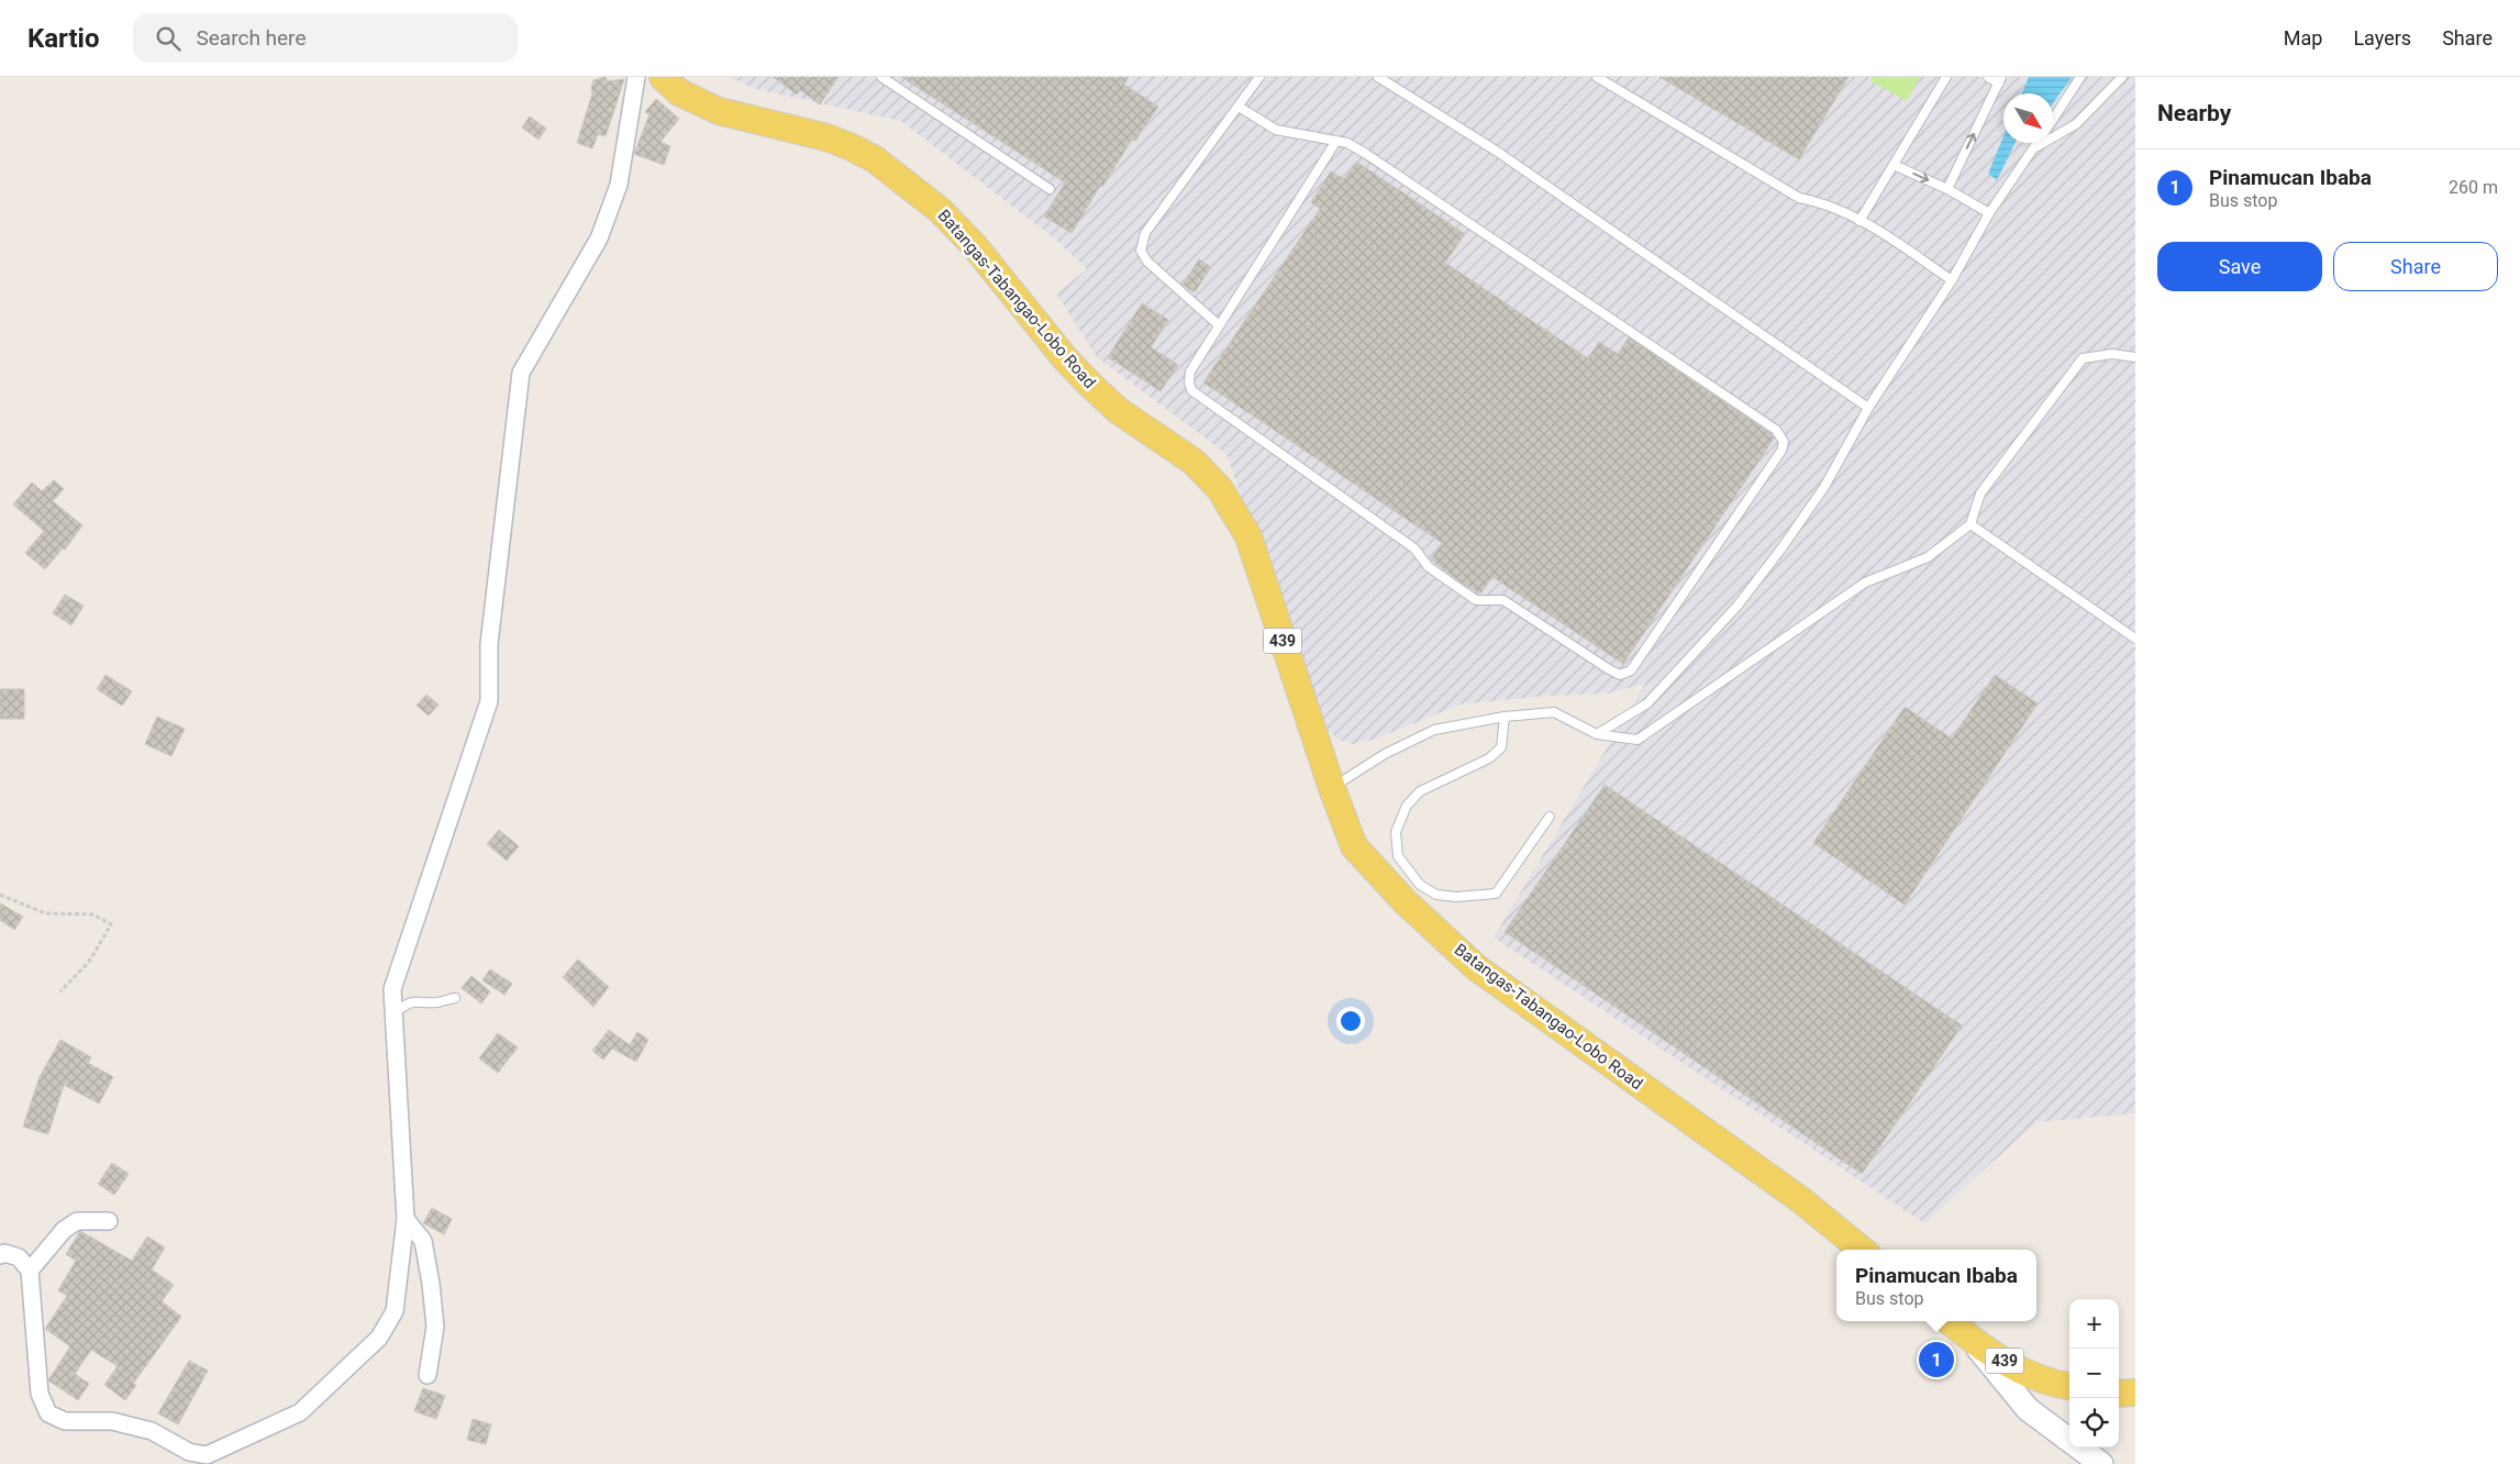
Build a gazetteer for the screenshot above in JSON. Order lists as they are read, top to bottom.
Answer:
{
  "streets": {
    "main road": ["Batangas-Tabangao-Lobo Road", "439"]
  },
  "north": "bottom right",
  "page": {
    "header": "Kartio",
    "search": "Search here",
    "nav": ["Map", "Layers", "Share"],
    "heading": "Nearby",
    "list": [
      {
        "mark": "1",
        "name": "Pinamucan Ibaba",
        "note": "Bus stop",
        "value": "260 m"
      }
    ],
    "buttons": ["Save", "Share"],
    "popup": ["Pinamucan Ibaba", "Bus stop"],
    "map_buttons": ["+", "−"],
    "pins": "1"
  }
}
